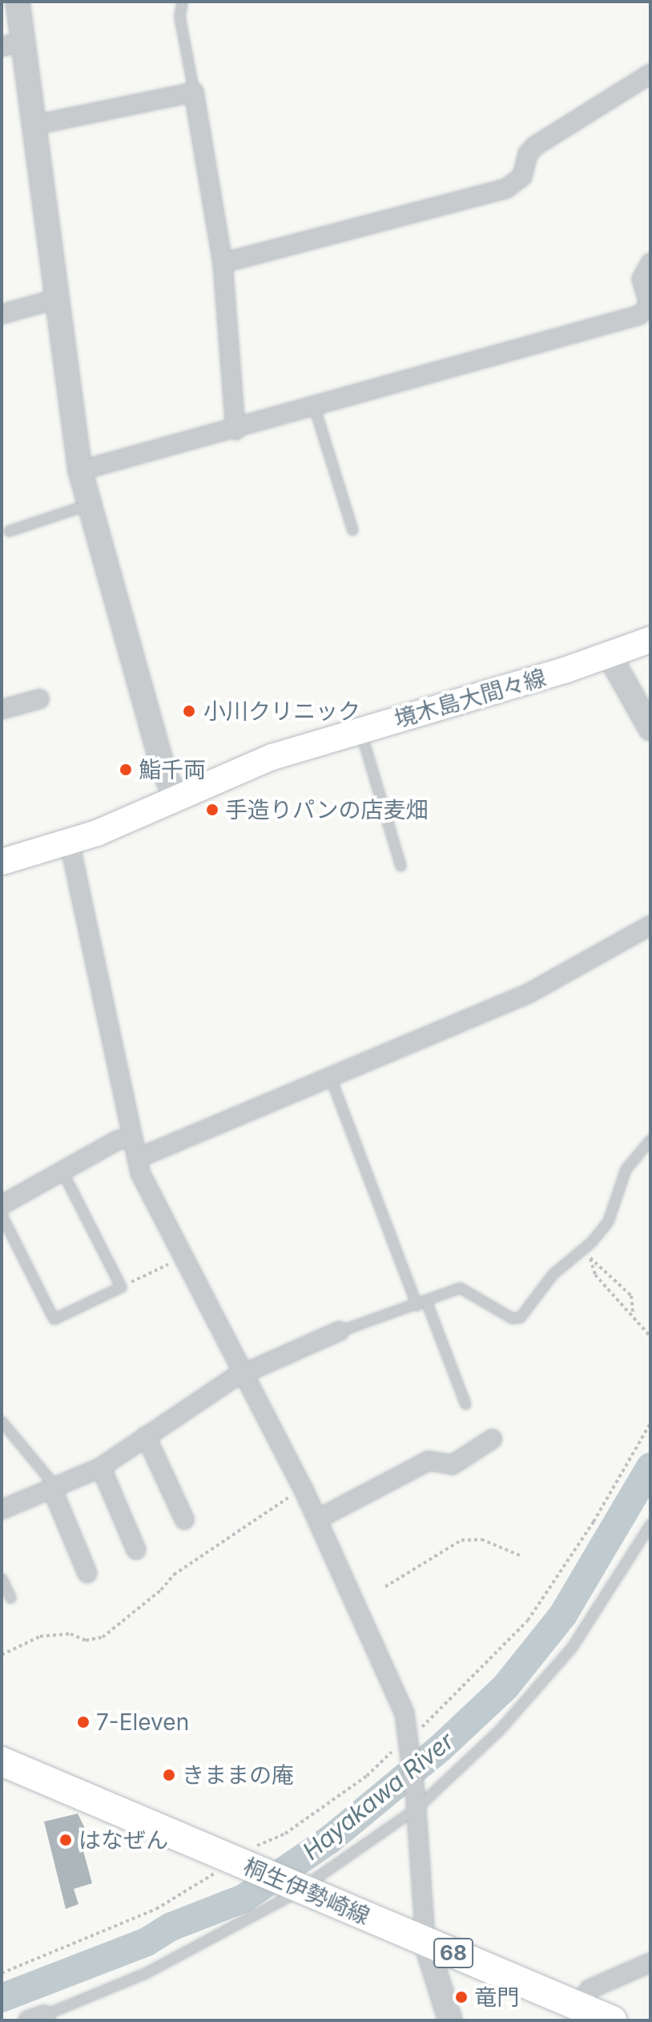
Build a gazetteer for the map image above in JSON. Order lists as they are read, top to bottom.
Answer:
{
  "streets": {
    "main road": ["境木島大間々線", "桐生伊勢崎線", "68"]
  },
  "water": ["Hayakawa River"],
  "places": [
    "小川クリニック",
    "鮨千両",
    "手造りパンの店麦畑",
    "7-Eleven",
    "きままの庵",
    "はなぜん",
    "竜門"
  ]
}
